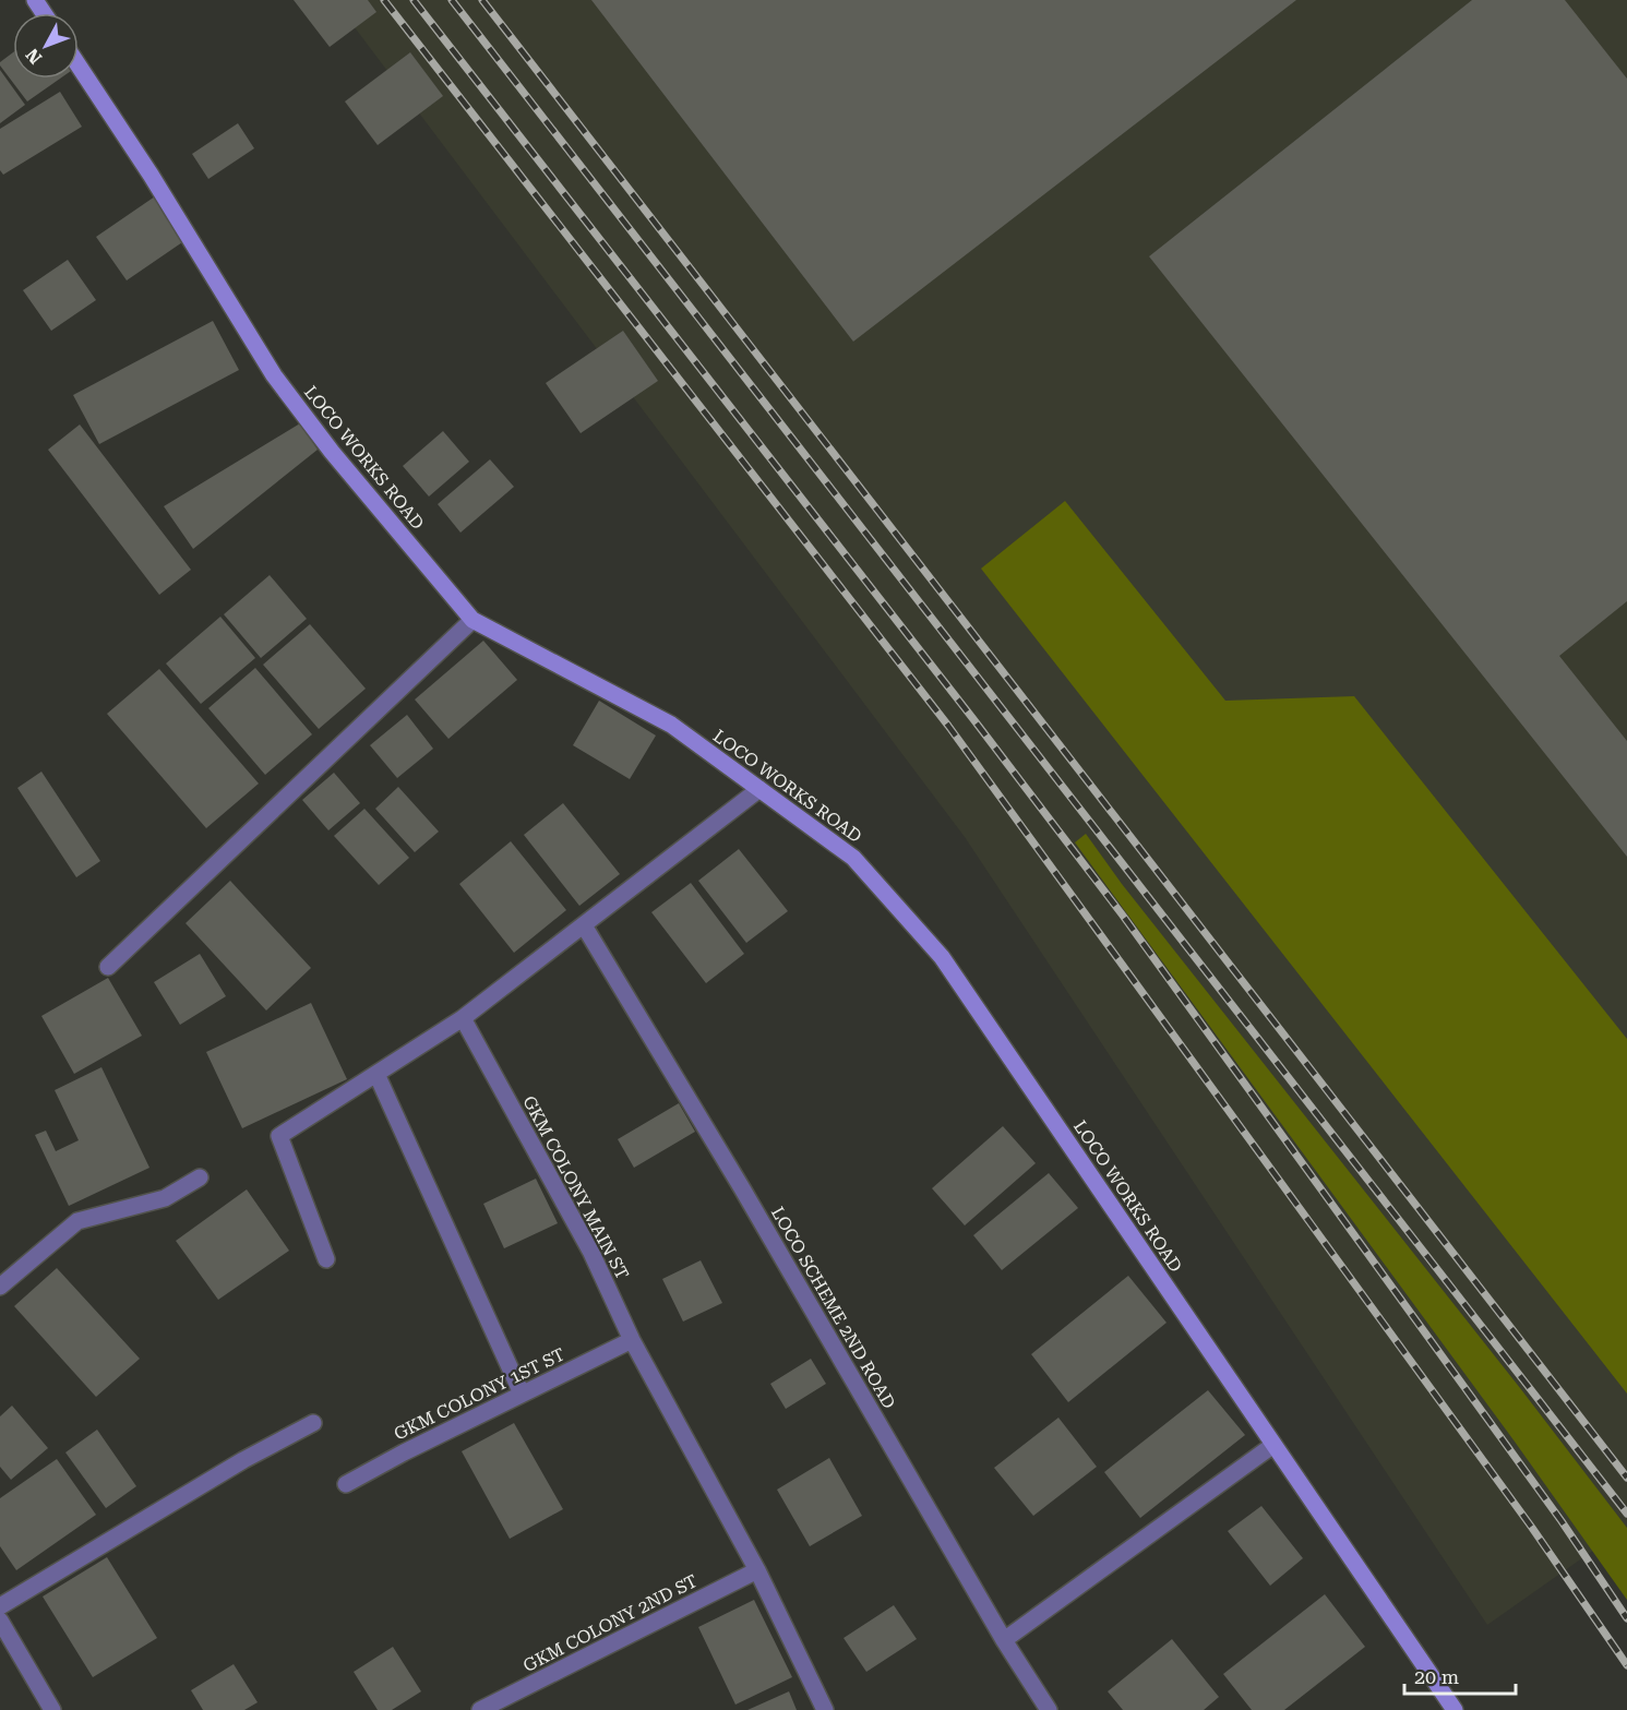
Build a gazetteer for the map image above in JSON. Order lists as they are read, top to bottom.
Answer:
{
  "streets": {
    "street": [
      "LOCO WORKS ROAD",
      "GKM COLONY MAIN ST",
      "LOCO SCHEME 2ND ROAD",
      "GKM COLONY 1ST ST",
      "GKM COLONY 2ND ST"
    ]
  },
  "crossings": [
    ["GKM COLONY MAIN ST", "GKM COLONY 1ST ST"],
    ["GKM COLONY MAIN ST", "GKM COLONY 2ND ST"]
  ],
  "scale_bar": "20 m",
  "north": "bottom left"
}
